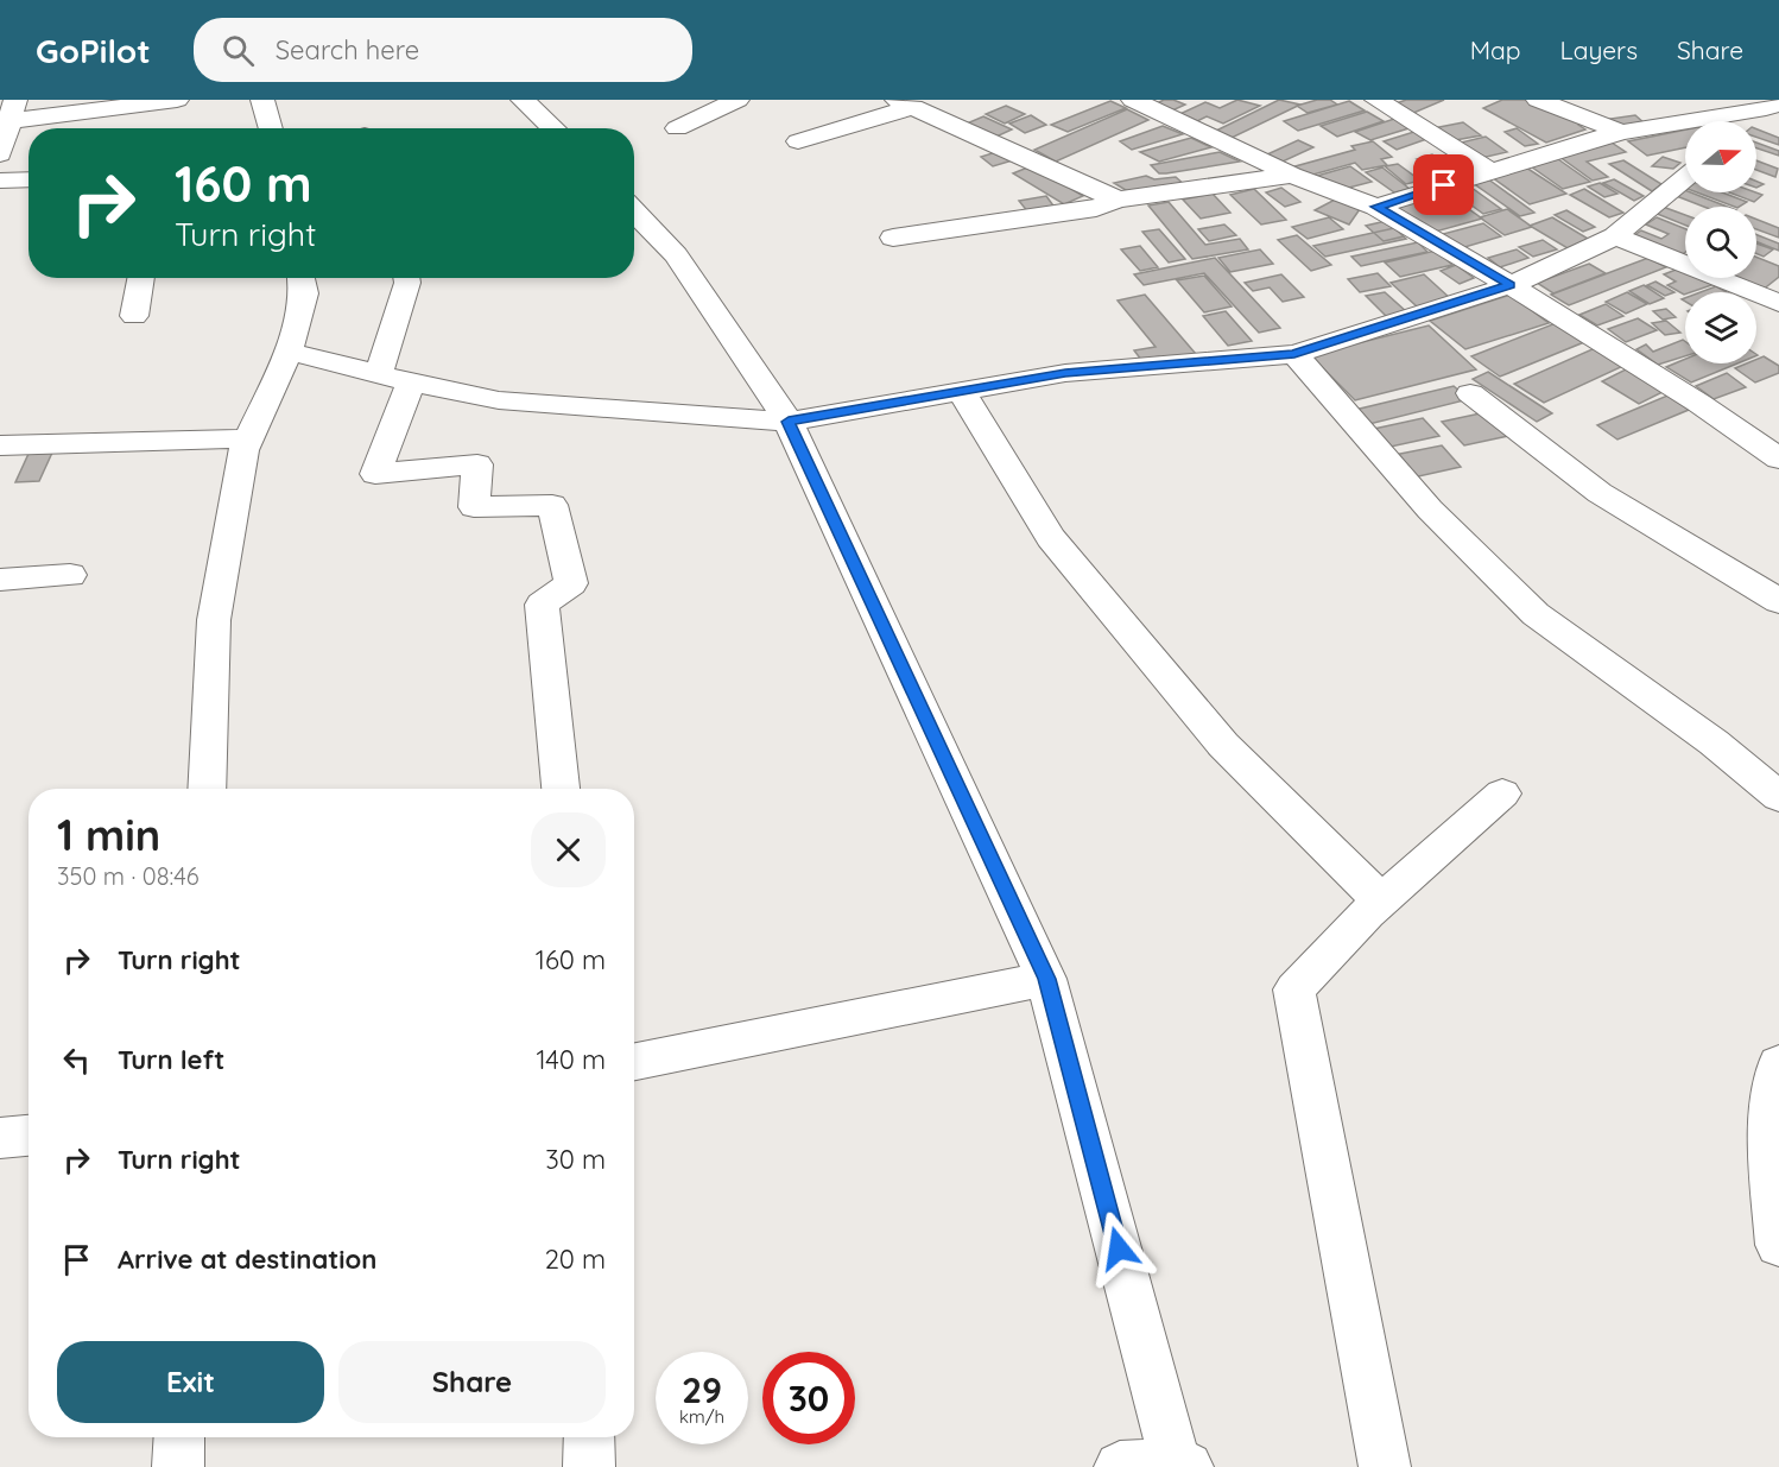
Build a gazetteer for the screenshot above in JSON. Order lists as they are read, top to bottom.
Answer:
{
  "north": "right",
  "page": {
    "header": "GoPilot",
    "search": "Search here",
    "nav": ["Map", "Layers", "Share"],
    "turn": ["160 m", "Turn right"],
    "heading": ["1 min", "350 m · 08:46"],
    "list": [
      {
        "name": "Turn right",
        "value": "160 m"
      },
      {
        "name": "Turn left",
        "value": "140 m"
      },
      {
        "name": "Turn right",
        "value": "30 m"
      },
      {
        "name": "Arrive at destination",
        "value": "20 m"
      }
    ],
    "buttons": ["Exit", "Share"],
    "speed": "29 km/h",
    "limit": "30"
  }
}
